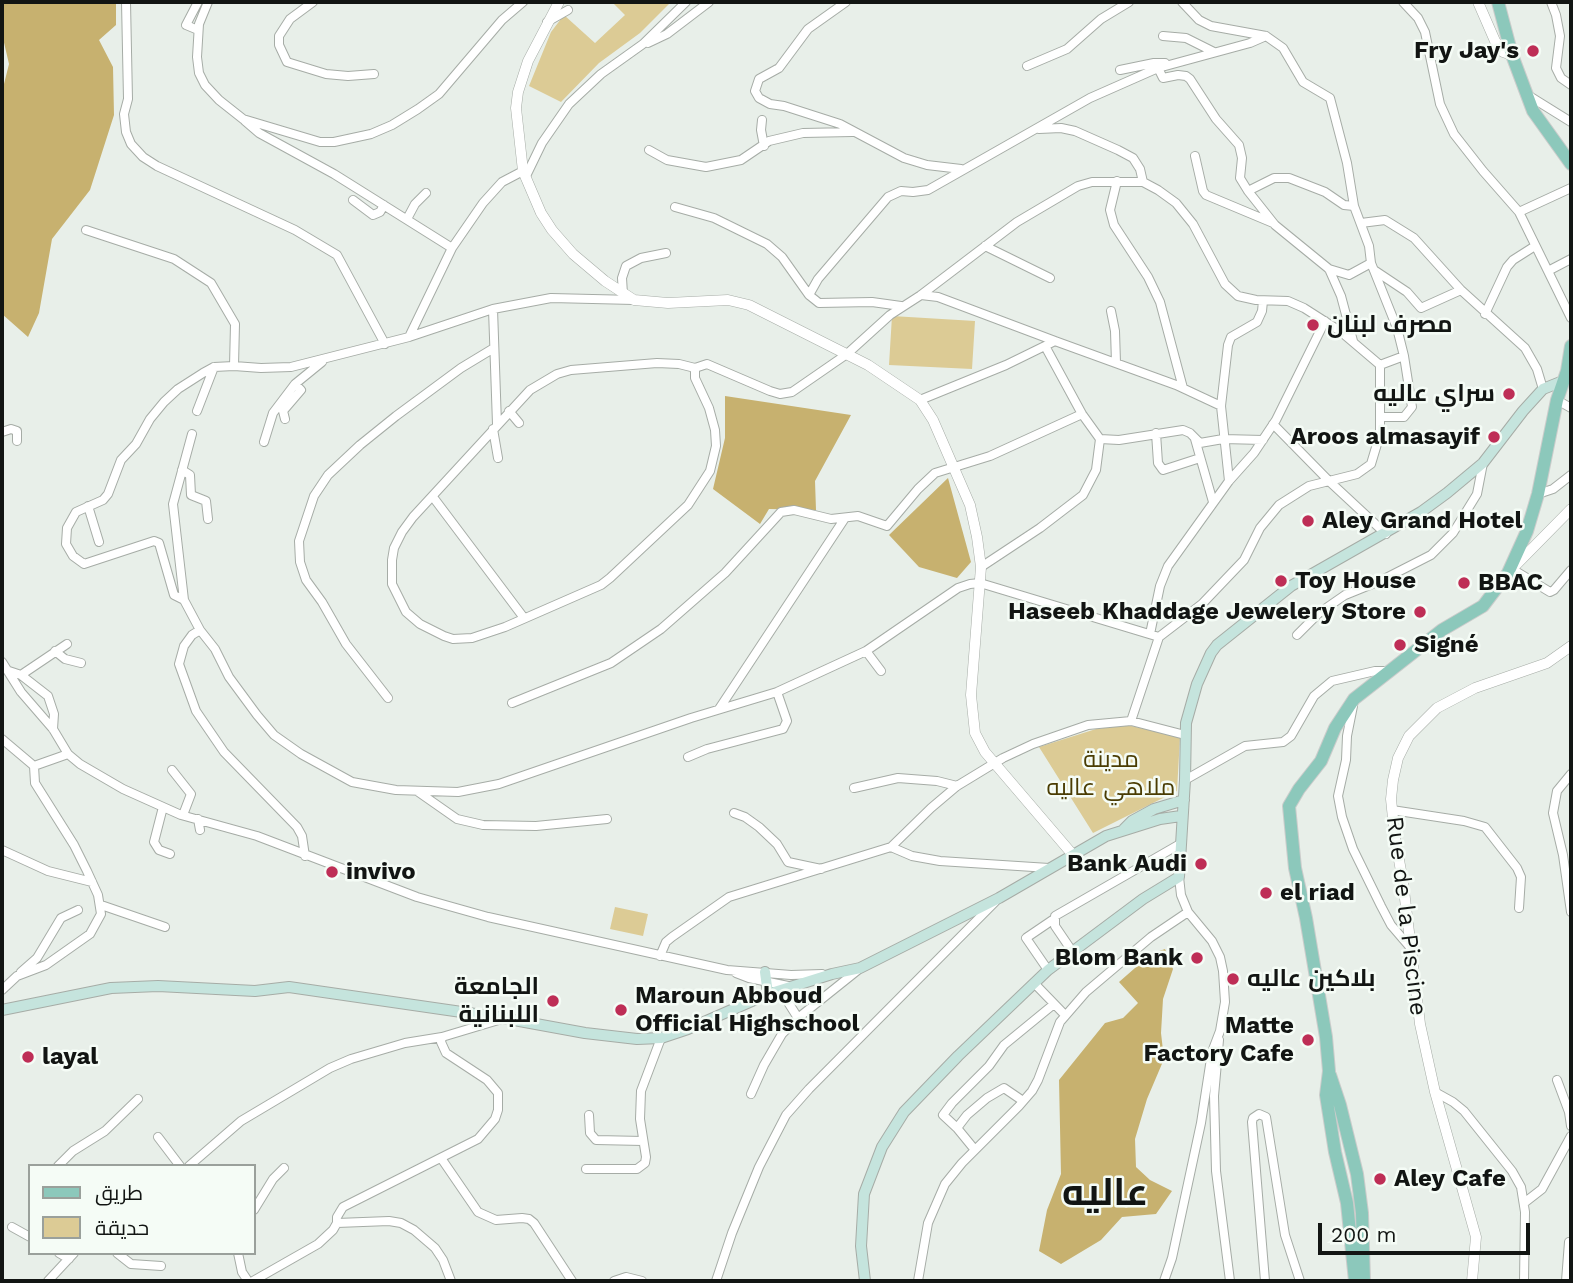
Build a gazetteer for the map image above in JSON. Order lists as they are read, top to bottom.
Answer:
{
  "streets": {
    "street": ["Rue de la Piscine"]
  },
  "districts": ["عاليه"],
  "parks": ["مدينة ملاهي عاليه"],
  "places": [
    "Fry Jay's",
    "مصرف لبنان",
    "سراي عاليه",
    "Aroos almasayif",
    "Aley Grand Hotel",
    "Toy House",
    "BBAC",
    "Haseeb Khaddage Jewelery Store",
    "Signé",
    "Bank Audi",
    "invivo",
    "el riad",
    "Blom Bank",
    "بلاكين عاليه",
    "الجامعة اللبنانية",
    "Maroun Abboud Official Highschool",
    "Matte Factory Cafe",
    "layal",
    "Aley Cafe"
  ],
  "legend": ["طريق", "حديقة"],
  "scale_bar": "200 m"
}
